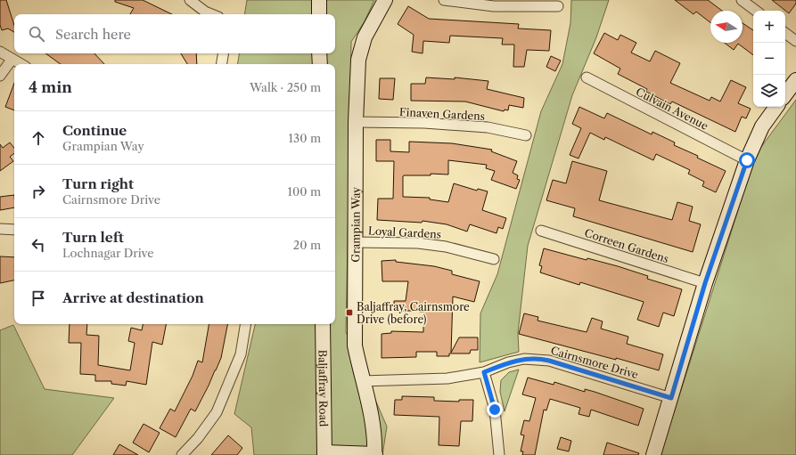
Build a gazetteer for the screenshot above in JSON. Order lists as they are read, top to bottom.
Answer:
{
  "streets": {
    "street": [
      "Culvain Avenue",
      "Finaven Gardens",
      "Grampian Way",
      "Loyal Gardens",
      "Correen Gardens",
      "Cairnsmore Drive",
      "Baljaffray Road"
    ]
  },
  "crossings": [
    ["Finaven Gardens", "Grampian Way"],
    ["Grampian Way", "Loyal Gardens"],
    ["Grampian Way", "Cairnsmore Drive"],
    ["Grampian Way", "Baljaffray Road"]
  ],
  "places": {
    "transit": ["Baljaffray, Cairnsmore Drive (before)"]
  },
  "north": "left",
  "page": {
    "map_buttons": ["+", "−"],
    "search": "Search here",
    "heading": ["4 min", "Walk · 250 m"],
    "list": [
      ["Continue", "Grampian Way", "130 m"],
      ["Turn right", "Cairnsmore Drive", "100 m"],
      ["Turn left", "Lochnagar Drive", "20 m"],
      "Arrive at destination"
    ]
  }
}
